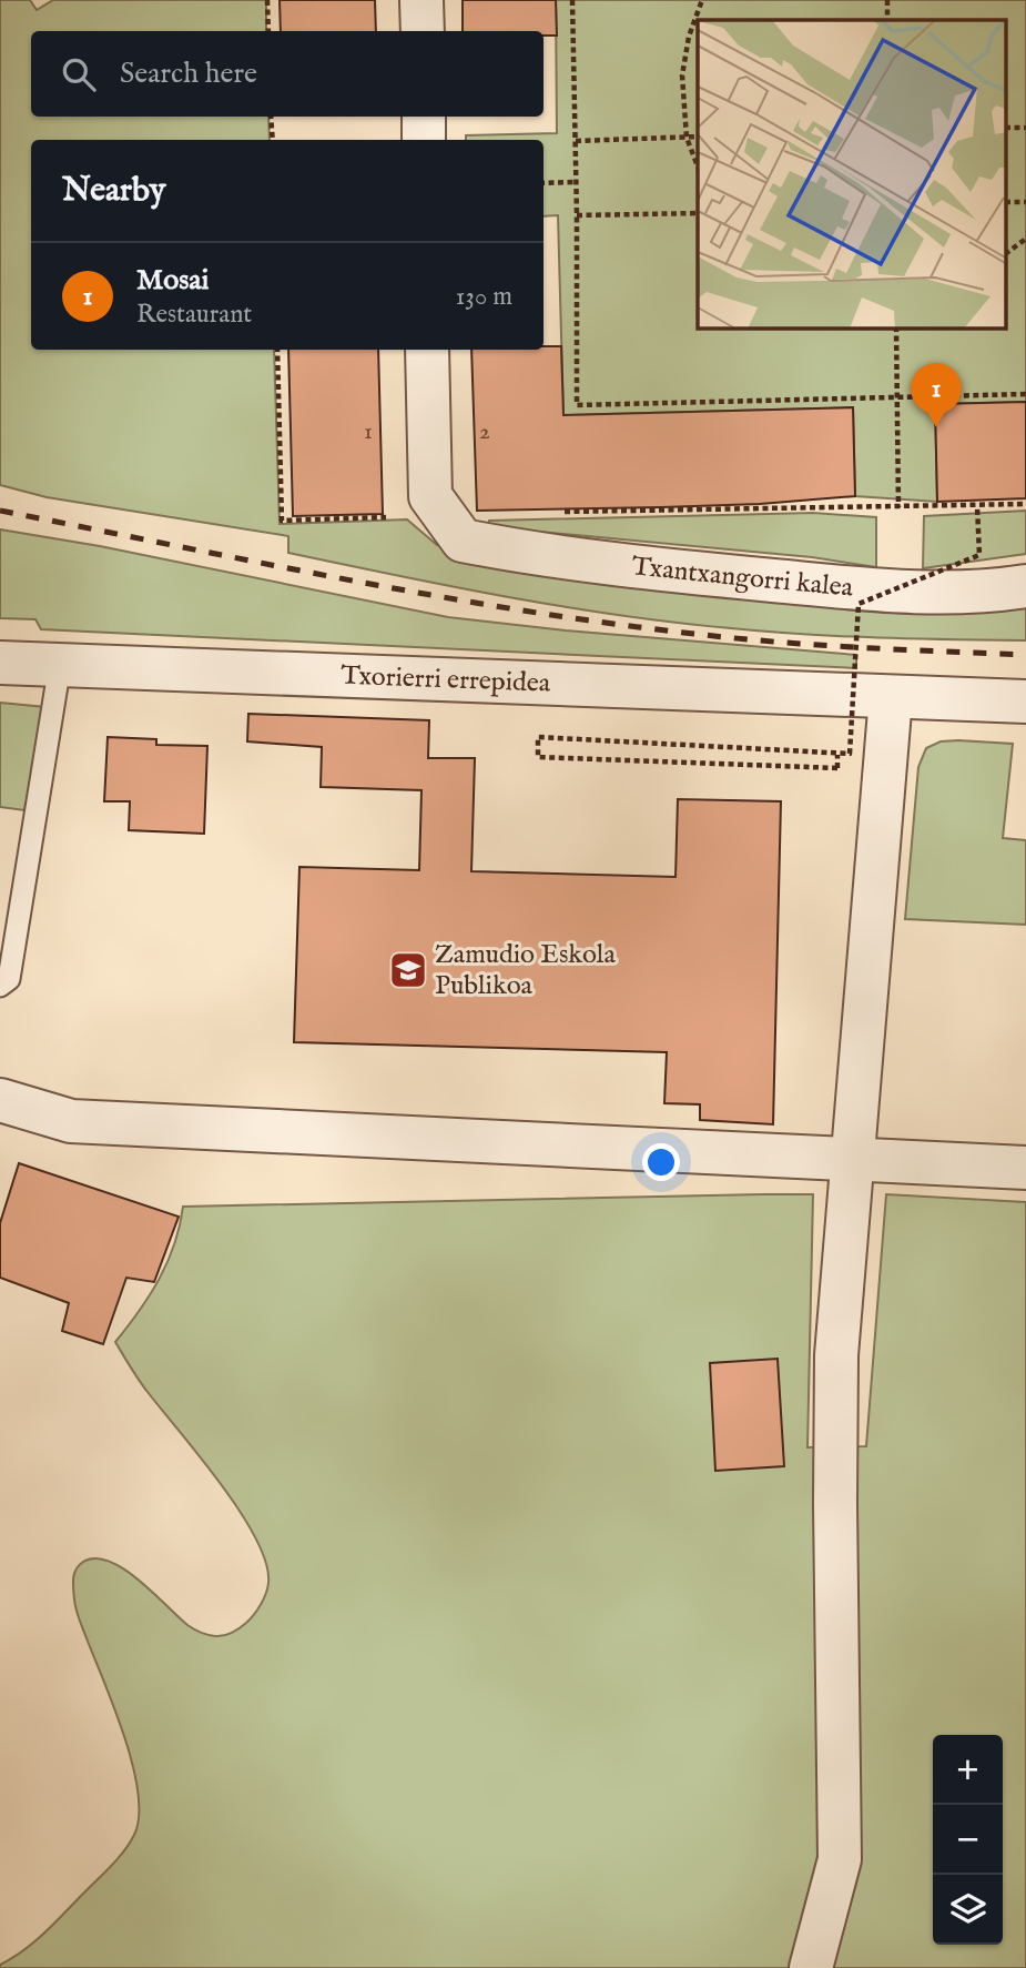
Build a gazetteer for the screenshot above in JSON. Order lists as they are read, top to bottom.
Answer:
{
  "streets": {
    "street": ["Txantxangorri kalea", "Txorierri errepidea"]
  },
  "places": {
    "school or university": ["Zamudio Eskola Publikoa"]
  },
  "house_numbers": ["1", "2"],
  "page": {
    "search": "Search here",
    "heading": "Nearby",
    "list": [
      {
        "mark": "1",
        "name": "Mosai",
        "note": "Restaurant",
        "value": "130 m"
      }
    ],
    "pins": "1",
    "map_buttons": ["+", "−"]
  }
}
